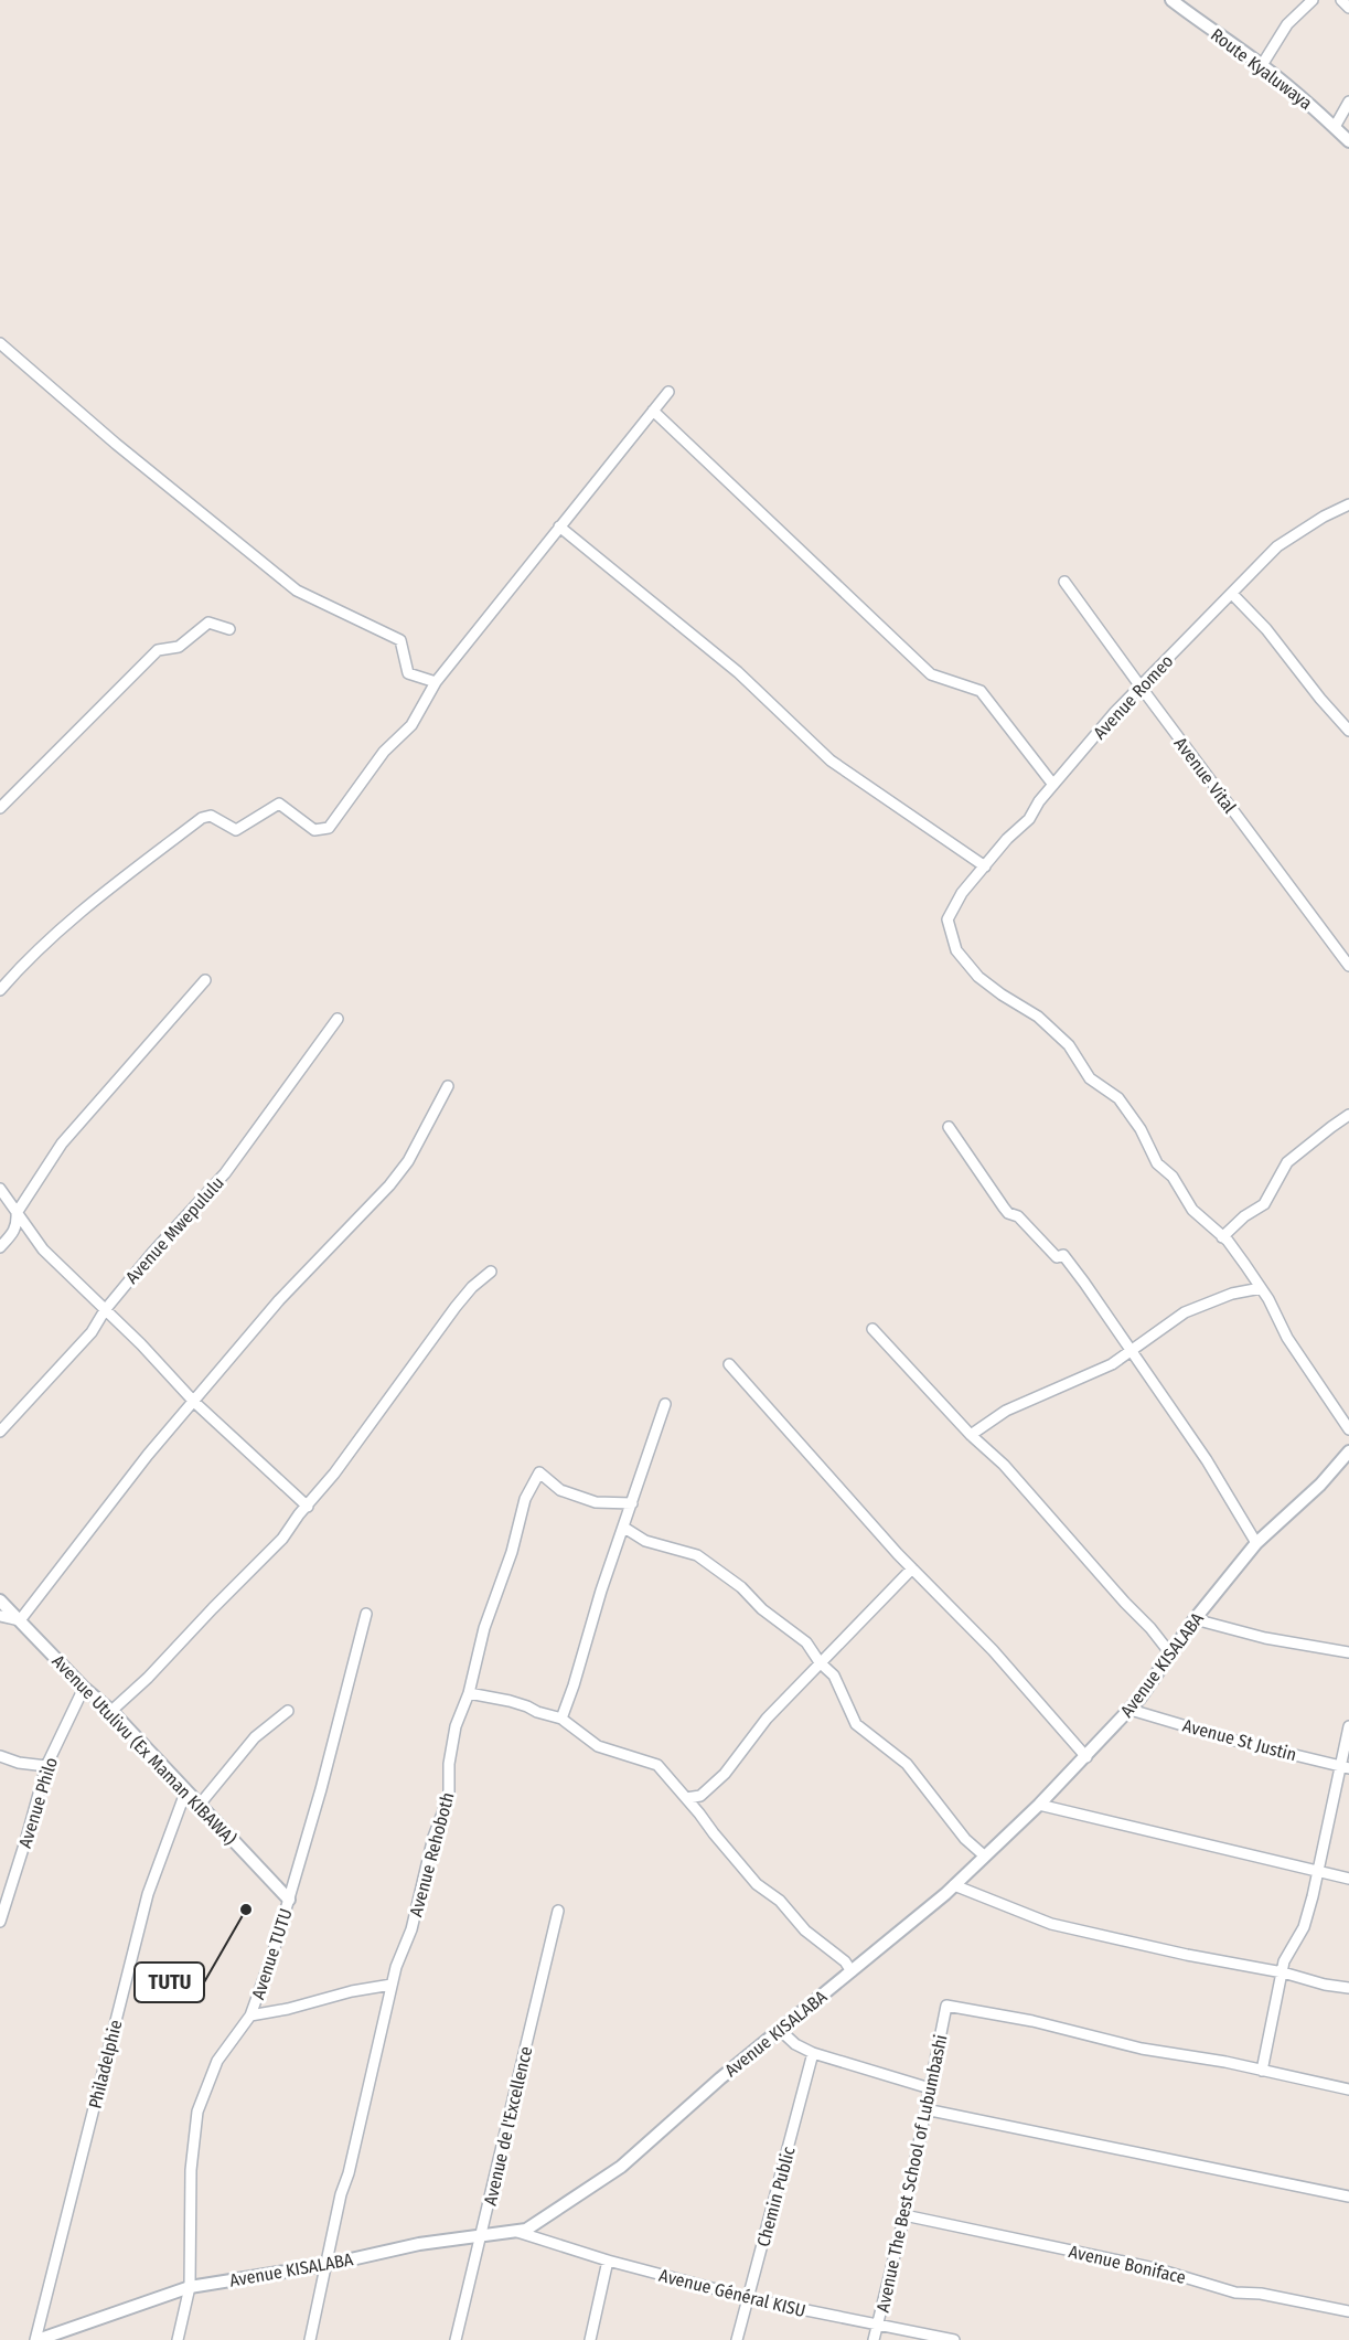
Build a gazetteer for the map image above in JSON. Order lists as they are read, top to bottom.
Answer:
{
  "streets": {
    "street": [
      "Route Kyaluwaya",
      "Avenue Romeo",
      "Avenue Vital",
      "Avenue Mwepululu",
      "Avenue KISALABA",
      "Avenue St Justin",
      "Avenue Utulivu (Ex Maman KIBAWA)",
      "Avenue Philo",
      "Avenue Rehoboth",
      "Avenue TUTU",
      "Philadelphie",
      "Avenue de l'Excellence",
      "Avenue The Best School of Lubumbashi",
      "Chemin Public",
      "Avenue Boniface",
      "Avenue Général KISU"
    ]
  },
  "crossings": [
    ["Avenue Romeo", "Avenue Vital"],
    ["Avenue KISALABA", "Avenue St Justin"],
    ["Avenue KISALABA", "Avenue Rehoboth"],
    ["Avenue KISALABA", "Avenue TUTU"],
    ["Avenue KISALABA", "Philadelphie"],
    ["Avenue KISALABA", "Avenue de l'Excellence"],
    ["Avenue KISALABA", "Avenue Général KISU"],
    ["Avenue Utulivu (Ex Maman KIBAWA)", "Avenue Philo"],
    ["Avenue Utulivu (Ex Maman KIBAWA)", "Avenue TUTU"],
    ["Avenue Utulivu (Ex Maman KIBAWA)", "Philadelphie"],
    ["Avenue The Best School of Lubumbashi", "Avenue Boniface"],
    ["Avenue The Best School of Lubumbashi", "Avenue Général KISU"],
    ["Chemin Public", "Avenue Général KISU"]
  ],
  "places": ["TUTU"]
}
